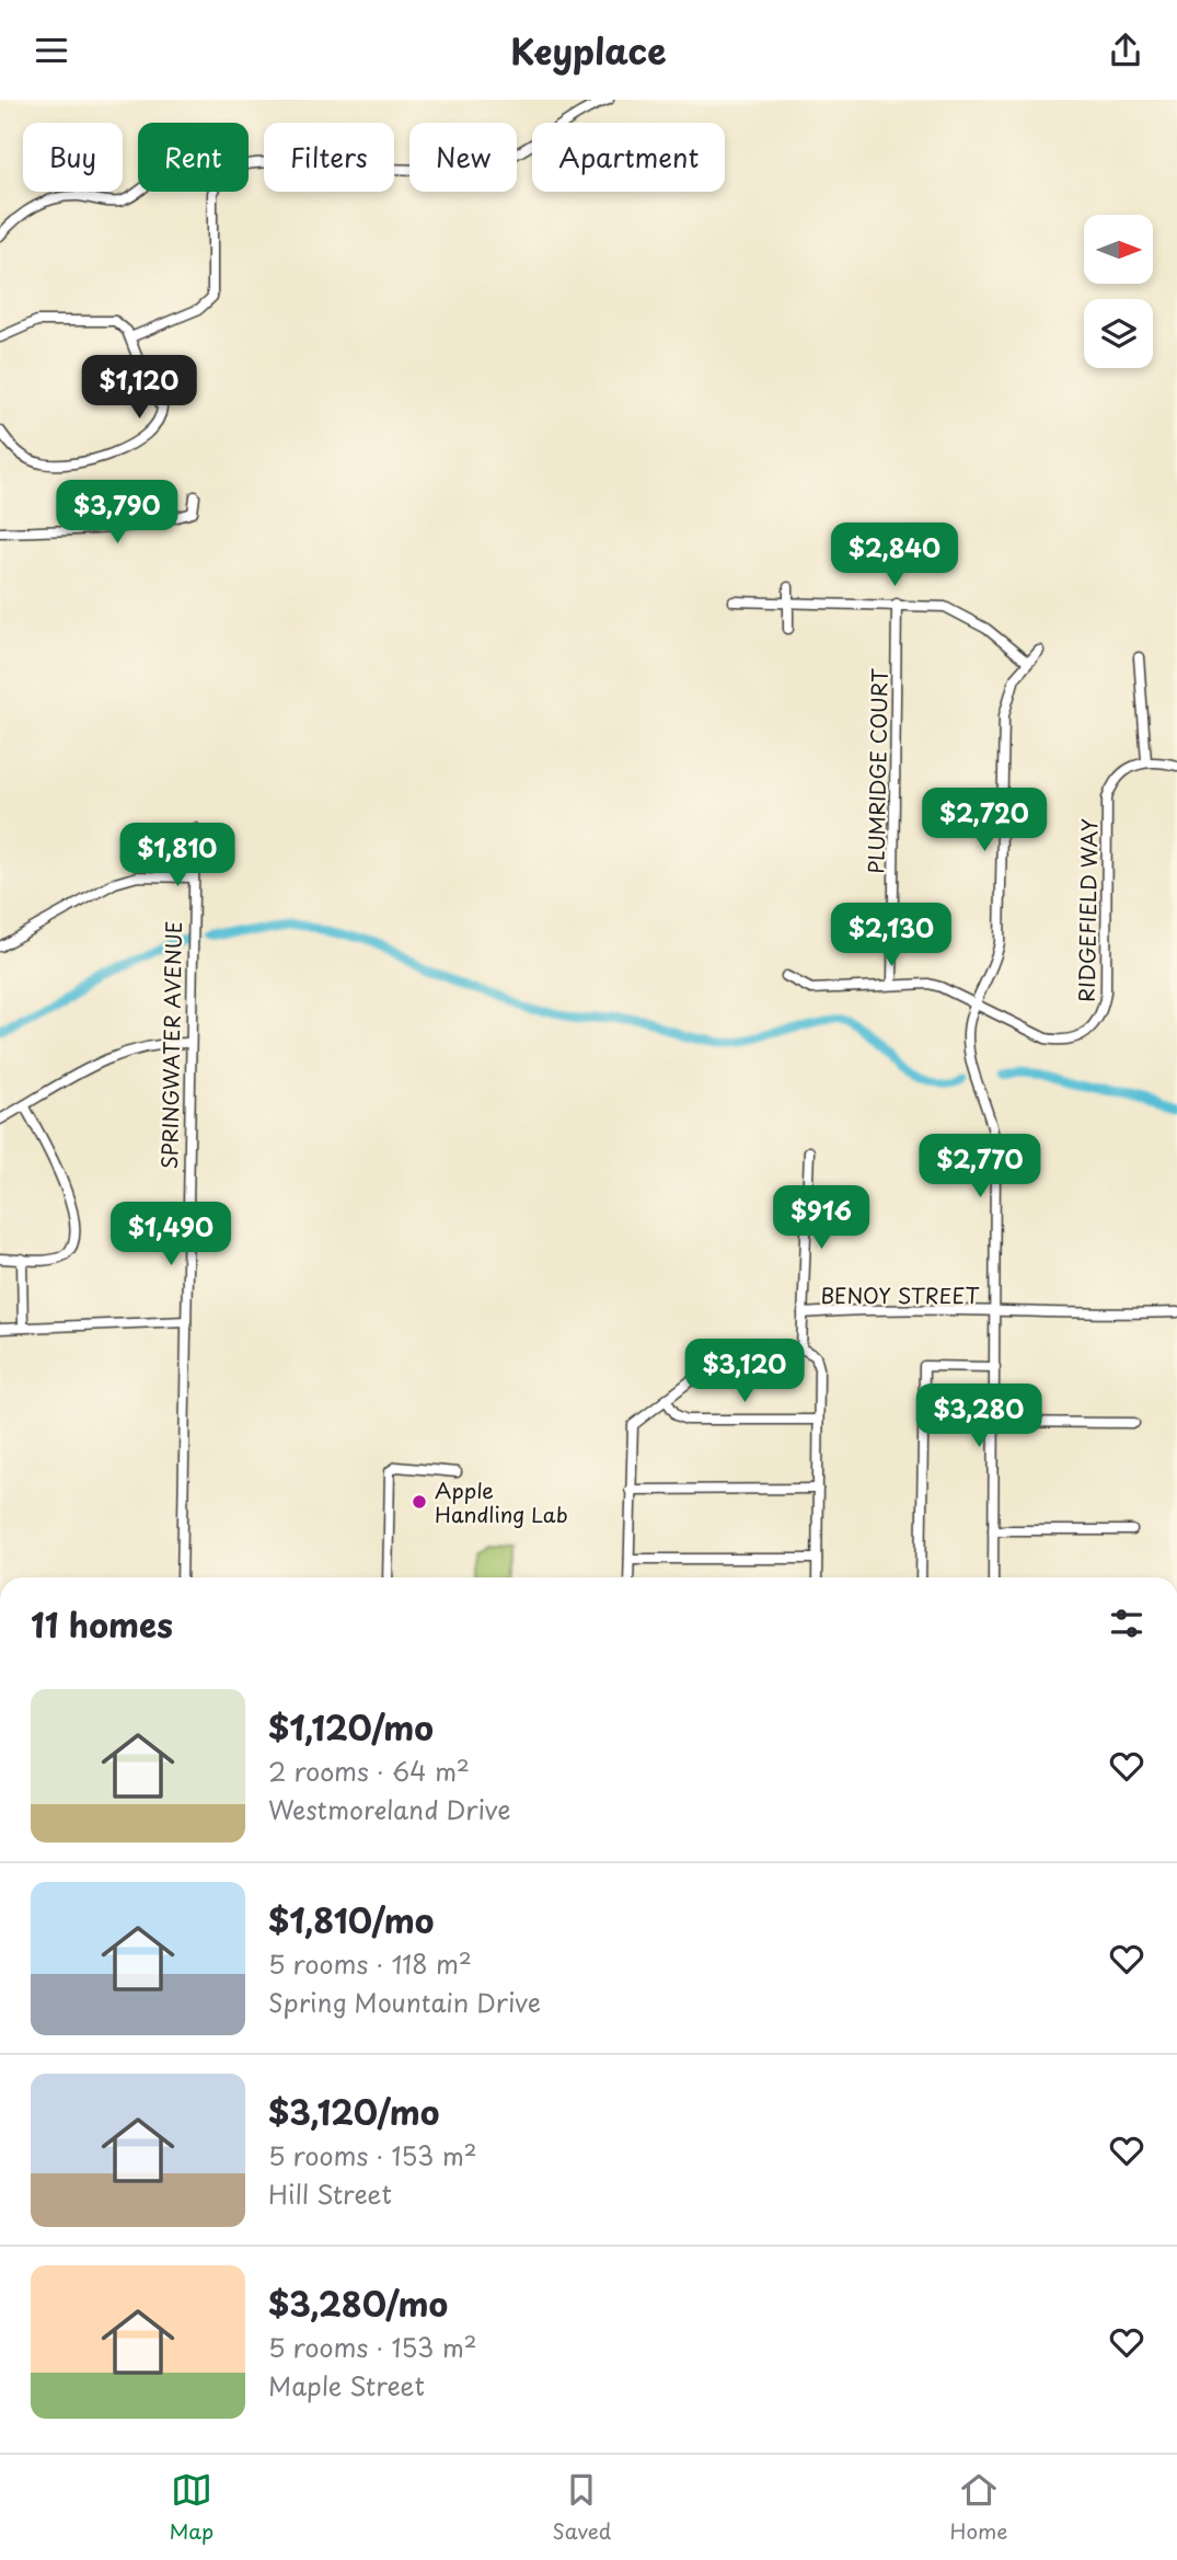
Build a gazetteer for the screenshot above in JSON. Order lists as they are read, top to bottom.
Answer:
{
  "streets": {
    "street": [
      "PLUMRIDGE COURT",
      "RIDGEFIELD WAY",
      "SPRINGWATER AVENUE",
      "BENOY STREET"
    ]
  },
  "crossings": [
    ["PLUMRIDGE COURT", "RIDGEFIELD WAY"]
  ],
  "places": ["Apple Handling Lab"],
  "north": "right",
  "page": {
    "header": "Keyplace",
    "chip": [
      "Buy",
      "Rent",
      "Filters",
      "New",
      "Apartment"
    ],
    "price": [
      "$1,120",
      "$3,790",
      "$2,840",
      "$2,720",
      "$1,810",
      "$2,130",
      "$2,770",
      "$916",
      "$1,490",
      "$3,120",
      "$3,280"
    ],
    "heading": "11 homes",
    "list": [
      {
        "name": "$1,120/mo",
        "note": "2 rooms · 64 m² · Westmoreland Drive"
      },
      {
        "name": "$1,810/mo",
        "note": "5 rooms · 118 m² · Spring Mountain Drive"
      },
      {
        "name": "$3,120/mo",
        "note": "5 rooms · 153 m² · Hill Street"
      },
      {
        "name": "$3,280/mo",
        "note": "5 rooms · 153 m² · Maple Street"
      }
    ],
    "tabs": ["Map", "Saved", "Home"]
  }
}
